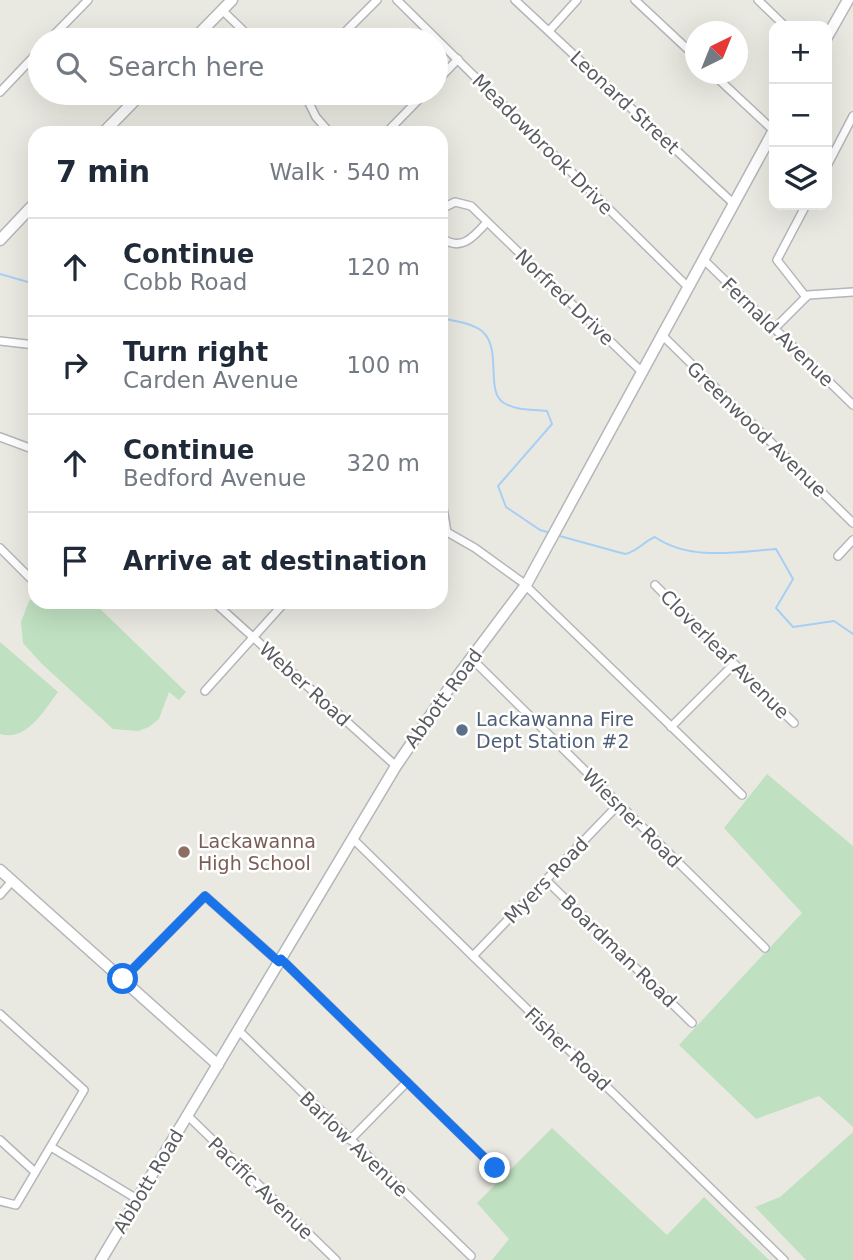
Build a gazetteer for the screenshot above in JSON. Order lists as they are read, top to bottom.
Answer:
{
  "streets": {
    "street": [
      "Leonard Street",
      "Meadowbrook Drive",
      "Norfred Drive",
      "Fernald Avenue",
      "Greenwood Avenue",
      "Cloverleaf Avenue",
      "Weber Road",
      "Abbott Road",
      "Wiesner Road",
      "Myers Road",
      "Boardman Road",
      "Fisher Road",
      "Barlow Avenue",
      "Pacific Avenue"
    ]
  },
  "crossings": [
    ["Leonard Street", "Abbott Road"],
    ["Meadowbrook Drive", "Abbott Road"],
    ["Norfred Drive", "Abbott Road"],
    ["Fernald Avenue", "Abbott Road"],
    ["Greenwood Avenue", "Abbott Road"],
    ["Weber Road", "Abbott Road"],
    ["Abbott Road", "Wiesner Road"],
    ["Abbott Road", "Fisher Road"],
    ["Abbott Road", "Barlow Avenue"],
    ["Abbott Road", "Pacific Avenue"],
    ["Wiesner Road", "Myers Road"],
    ["Myers Road", "Boardman Road"],
    ["Myers Road", "Fisher Road"]
  ],
  "places": ["Lackawanna Fire Dept Station #2", "Lackawanna High School"],
  "north": "top right",
  "page": {
    "map_buttons": ["+", "−"],
    "search": "Search here",
    "heading": ["7 min", "Walk · 540 m"],
    "list": [
      ["Continue", "Cobb Road", "120 m"],
      ["Turn right", "Carden Avenue", "100 m"],
      ["Continue", "Bedford Avenue", "320 m"],
      "Arrive at destination"
    ]
  }
}
